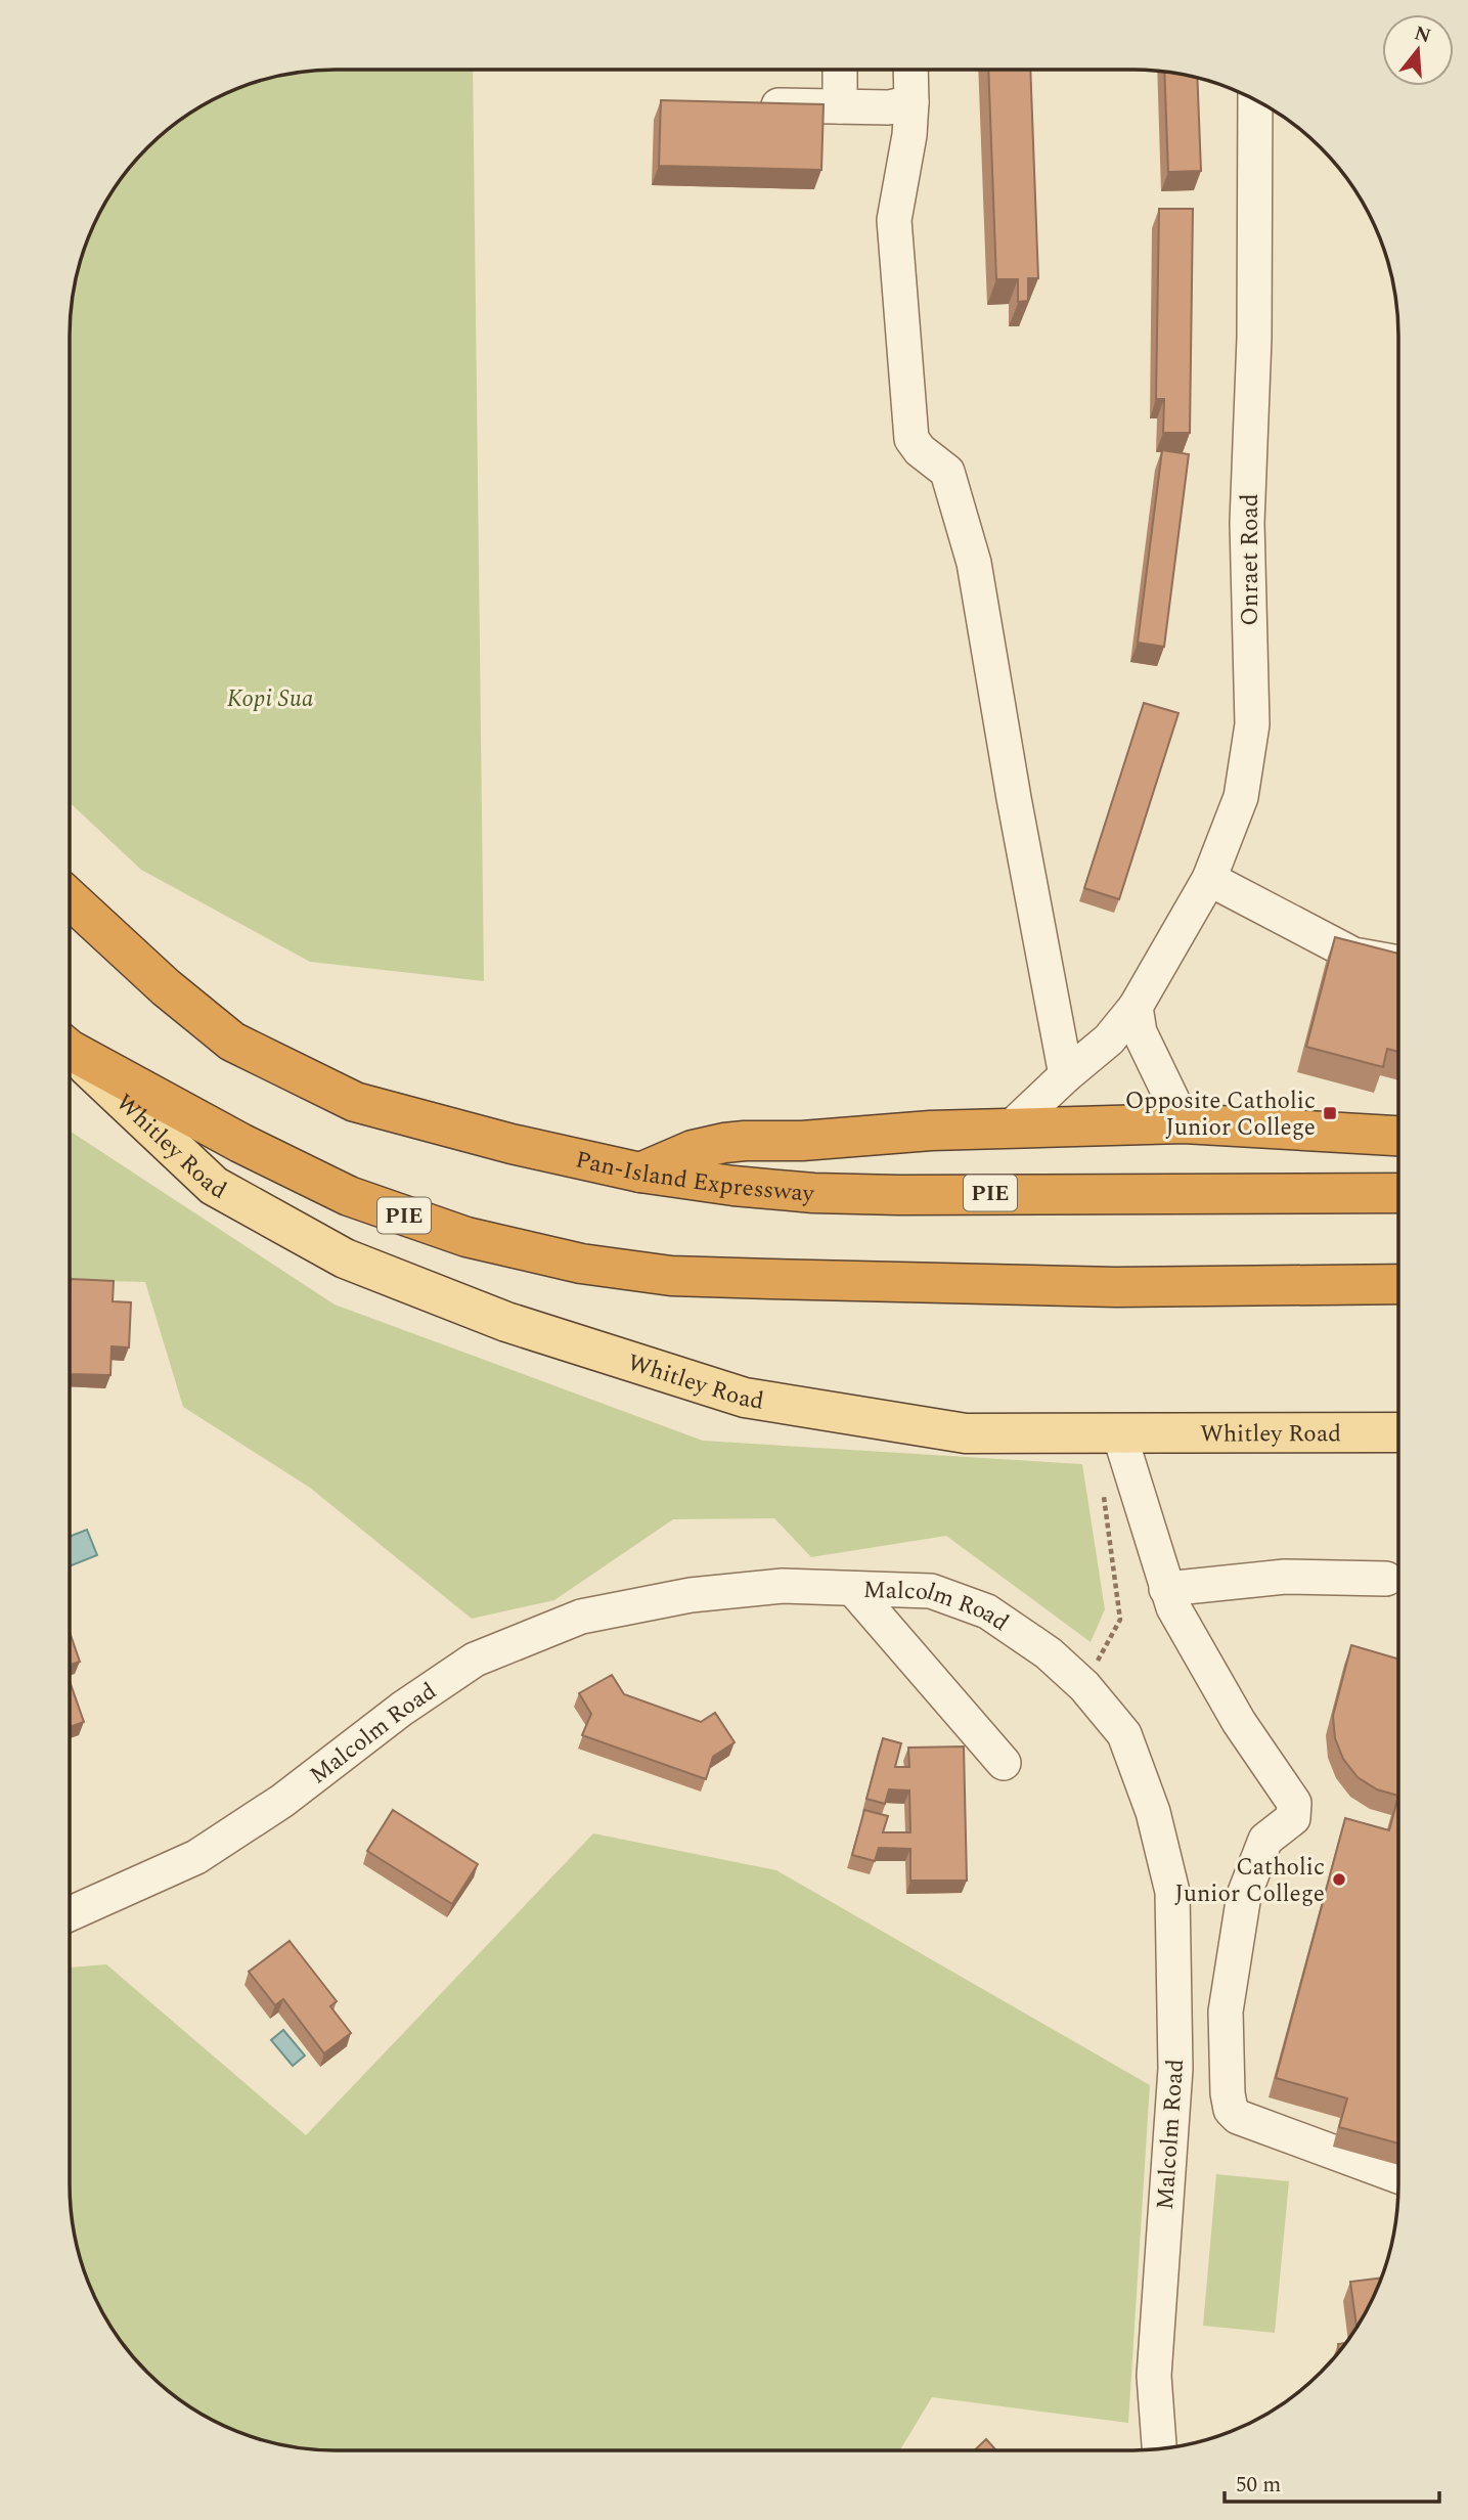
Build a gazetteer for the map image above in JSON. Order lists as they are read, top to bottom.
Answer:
{
  "streets": {
    "highway": ["Pan-Island Expressway", "PIE"],
    "main road": ["Whitley Road"],
    "street": ["Onraet Road", "Malcolm Road"]
  },
  "parks": ["Kopi Sua"],
  "places": {
    "transit": ["Opposite Catholic Junior College"],
    "other": ["Catholic Junior College"]
  },
  "scale_bar": "50 m",
  "north": "top"
}
